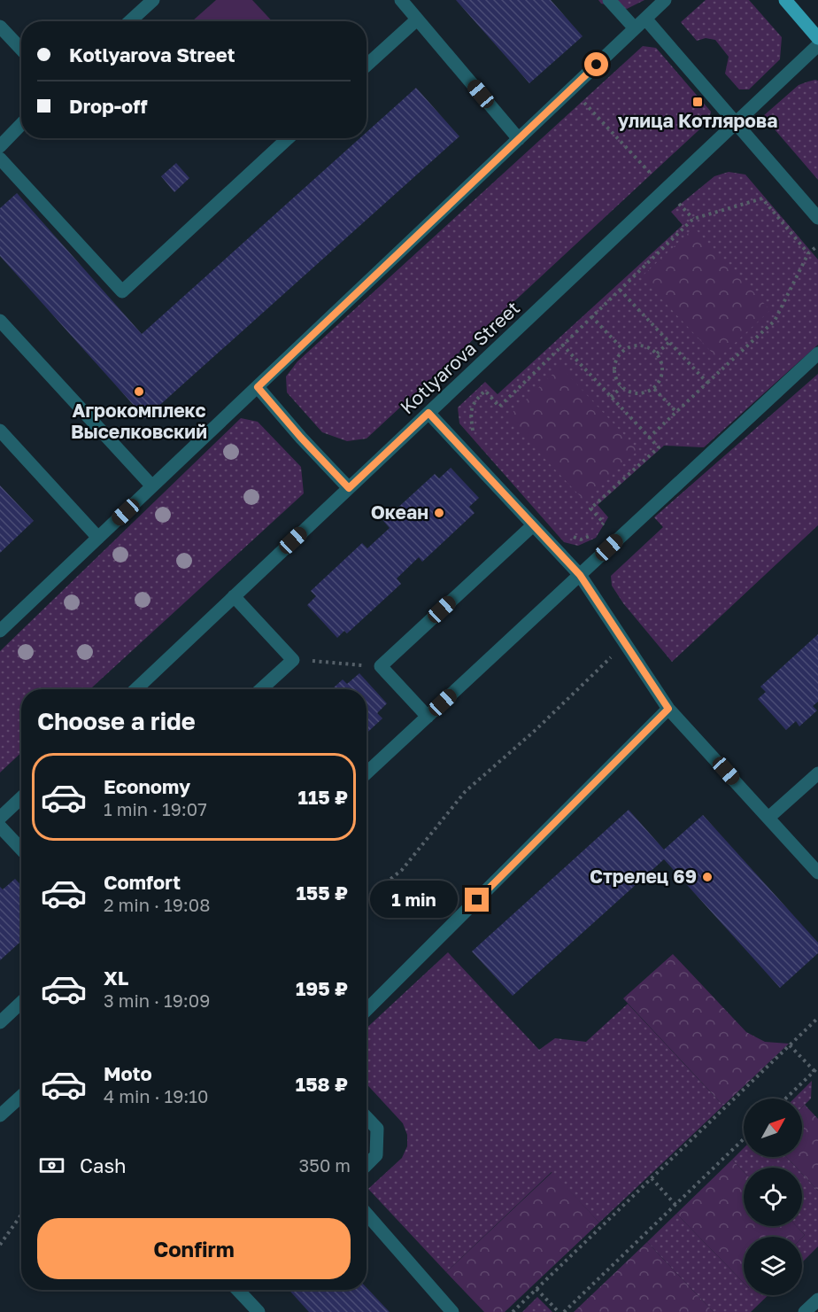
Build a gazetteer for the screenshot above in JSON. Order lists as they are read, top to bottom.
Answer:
{
  "streets": {
    "street": ["Kotlyarova Street"]
  },
  "places": {
    "transit": ["улица Котлярова"],
    "other": ["Агрокомплекс Выселковский", "Океан", "Стрелец 69"]
  },
  "north": "top right",
  "page": {
    "banner": ["Kotlyarova Street", "Drop-off"],
    "heading": "Choose a ride",
    "list": [
      {
        "name": "Economy",
        "note": "1 min · 19:07",
        "value": "115 ₽"
      },
      {
        "name": "Comfort",
        "note": "2 min · 19:08",
        "value": "155 ₽"
      },
      {
        "name": "XL",
        "note": "3 min · 19:09",
        "value": "195 ₽"
      },
      {
        "name": "Moto",
        "note": "4 min · 19:10",
        "value": "158 ₽"
      }
    ],
    "bubble": "1 min",
    "pay": ["Cash", "350 m"],
    "buttons": "Confirm"
  }
}
